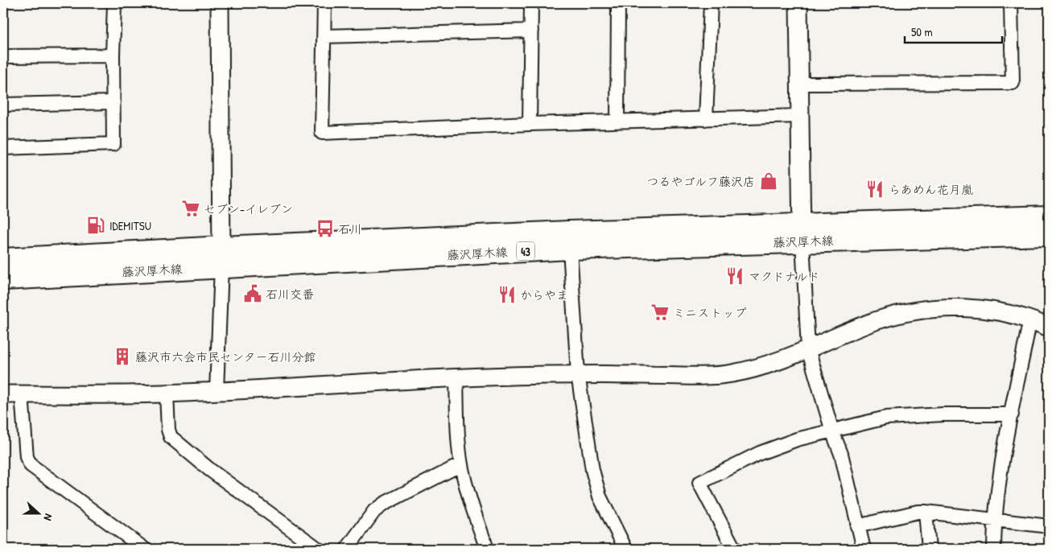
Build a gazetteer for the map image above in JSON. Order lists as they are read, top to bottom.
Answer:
{
  "streets": {
    "main road": ["藤沢厚木線", "43"]
  },
  "places": {
    "shop": ["つるやゴルフ藤沢店"],
    "restaurant": ["らあめん花月嵐", "マクドナルド", "からやま"],
    "supermarket": ["セブン-イレブン", "ミニストップ"],
    "fuel station": ["IDEMITSU"],
    "bus stop": ["石川"],
    "public building": ["石川交番"],
    "building": ["藤沢市六会市民センター石川分館"]
  },
  "scale_bar": "50 m",
  "north": "right"
}
